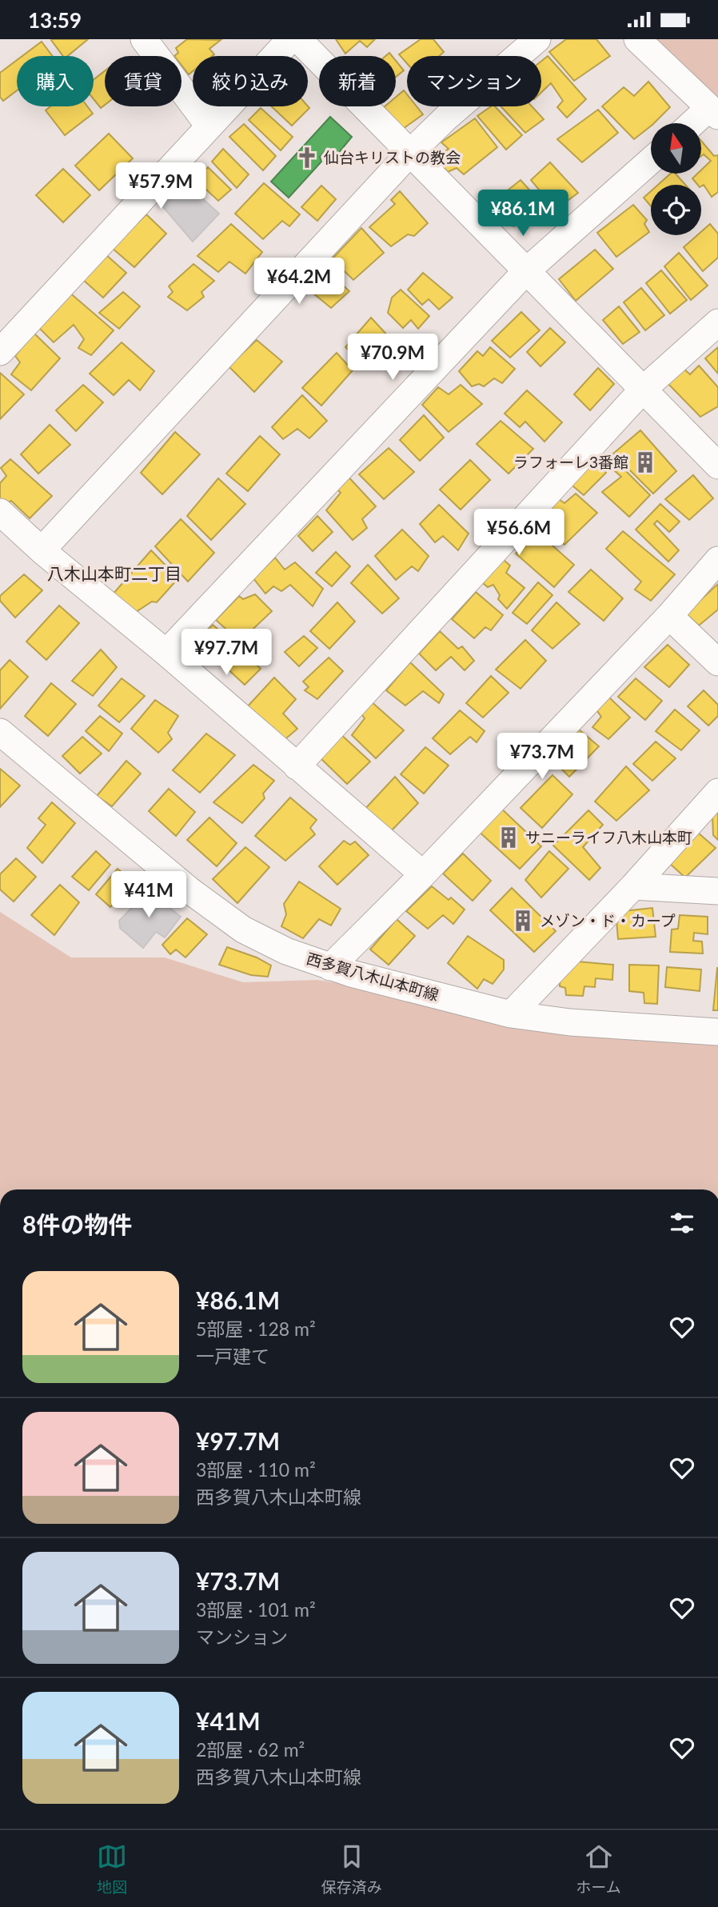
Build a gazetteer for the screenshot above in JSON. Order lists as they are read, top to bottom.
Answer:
{
  "streets": {
    "street": ["西多賀八木山本町線"]
  },
  "districts": ["八木山本町二丁目"],
  "places": {
    "church": ["仙台キリストの教会"],
    "building": ["ラフォーレ3番館", "サニーライフ八木山本町", "メゾン・ド・カープ"]
  },
  "north": "top",
  "page": {
    "status": "13:59",
    "chip": [
      "購入",
      "賃貸",
      "絞り込み",
      "新着",
      "マンション"
    ],
    "price": [
      "¥57.9M",
      "¥86.1M",
      "¥64.2M",
      "¥70.9M",
      "¥56.6M",
      "¥97.7M",
      "¥73.7M",
      "¥41M"
    ],
    "heading": "8件の物件",
    "list": [
      {
        "name": "¥86.1M",
        "note": "5部屋 · 128 m² · 一戸建て"
      },
      {
        "name": "¥97.7M",
        "note": "3部屋 · 110 m² · 西多賀八木山本町線"
      },
      {
        "name": "¥73.7M",
        "note": "3部屋 · 101 m² · マンション"
      },
      {
        "name": "¥41M",
        "note": "2部屋 · 62 m² · 西多賀八木山本町線"
      }
    ],
    "tabs": ["地図", "保存済み", "ホーム"]
  }
}
